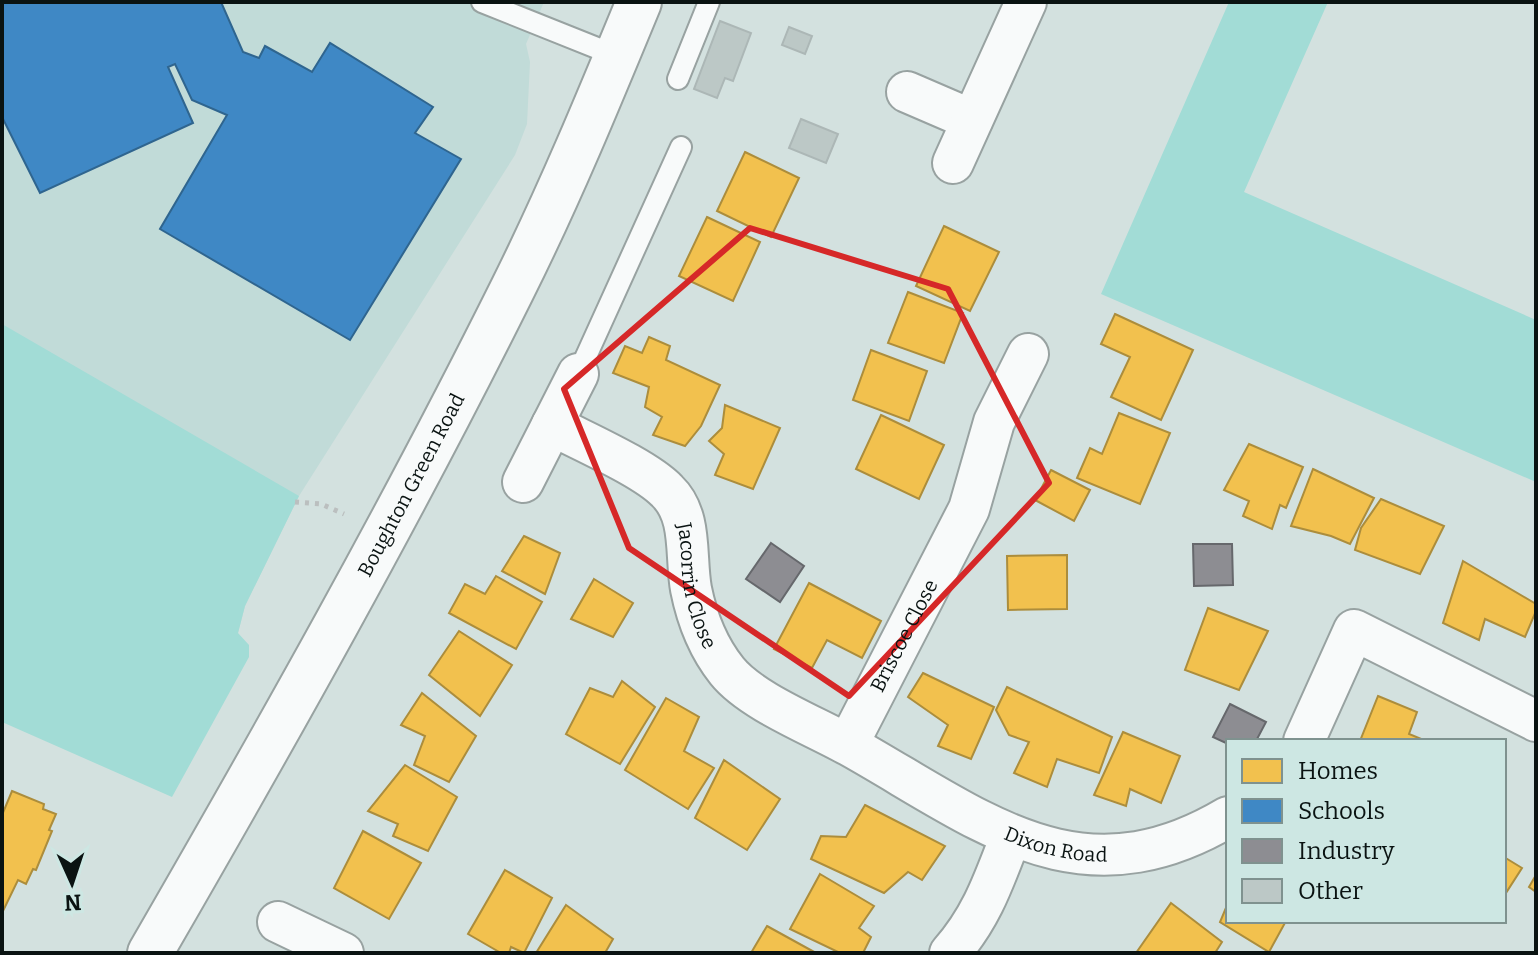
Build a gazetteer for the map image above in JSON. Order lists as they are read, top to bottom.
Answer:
{
  "streets": {
    "street": [
      "Boughton Green Road",
      "Jacorrin Close",
      "Briscoe Close",
      "Dixon Road"
    ]
  },
  "crossings": [
    ["Jacorrin Close", "Briscoe Close"]
  ],
  "legend": [
    "Homes",
    "Schools",
    "Industry",
    "Other"
  ],
  "north": "bottom"
}
